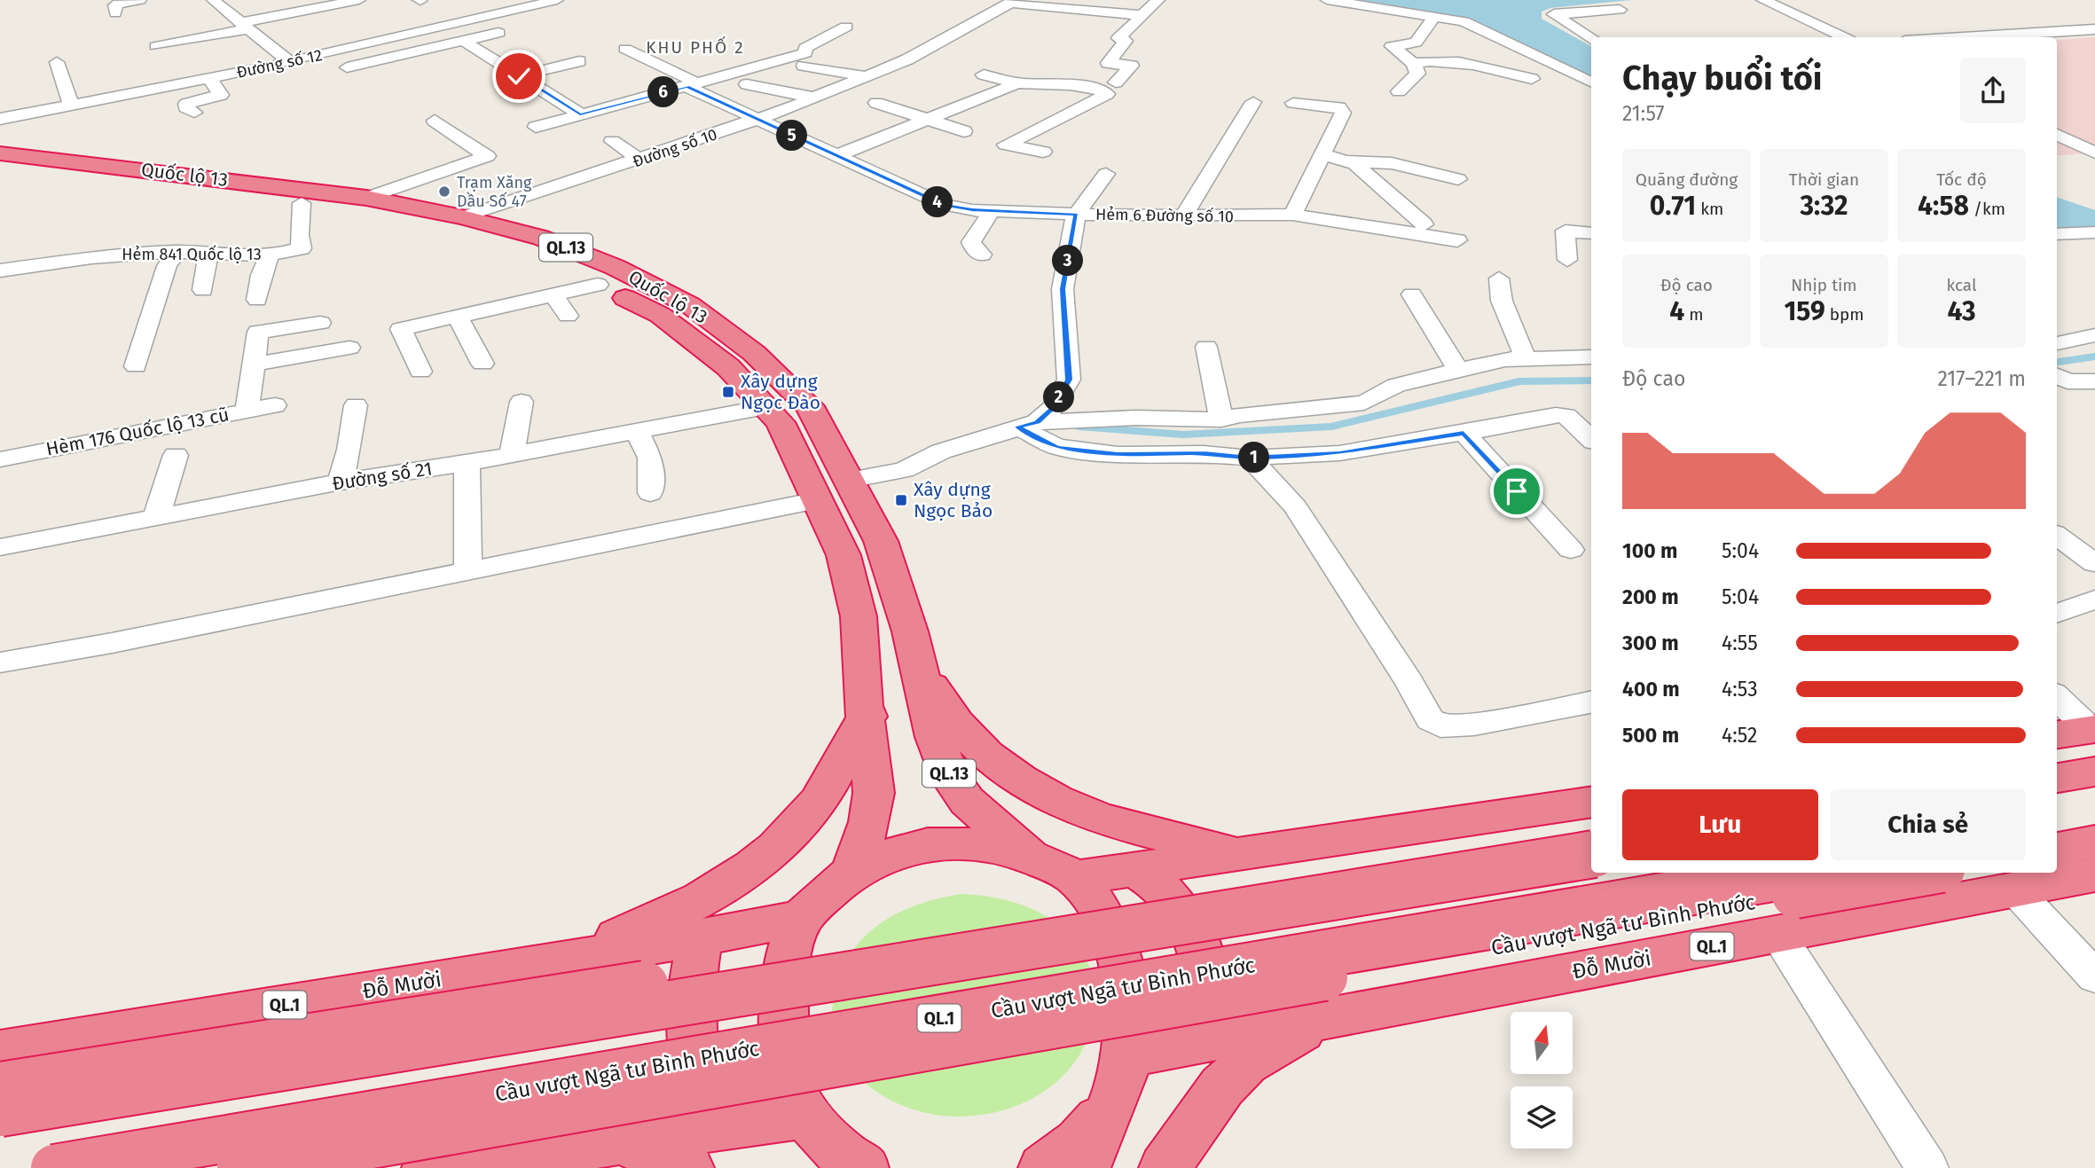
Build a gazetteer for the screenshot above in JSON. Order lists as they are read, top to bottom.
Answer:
{
  "streets": {
    "highway": [
      "Quốc lộ 13",
      "QL.13",
      "Cầu vượt Ngã tư Bình Phước",
      "QL.1",
      "Đỗ Mười"
    ],
    "street": [
      "Đường số 12",
      "Đường số 10",
      "Hẻm 6 Đường số 10",
      "Hẻm 841 Quốc lộ 13",
      "Hèm 176 Quốc lộ 13 cũ",
      "Đường số 21"
    ]
  },
  "crossings": [
    ["Đường số 10", "Quốc lộ 13"],
    ["Đường số 10", "Hẻm 6 Đường số 10"],
    ["Quốc lộ 13", "QL.13"],
    ["Quốc lộ 13", "Hẻm 841 Quốc lộ 13"],
    ["Quốc lộ 13", "Đường số 21"],
    ["QL.13", "Đỗ Mười"]
  ],
  "districts": ["KHU PHỐ 2"],
  "places": {
    "other": ["Trạm Xăng Dầu Số 47"],
    "transit": ["Xây dựng Ngọc Đào", "Xây dựng Ngọc Bảo"]
  },
  "north": "top",
  "page": {
    "heading": ["Chạy buổi tối", "21:57"],
    "pins": [
      "6",
      "5",
      "4",
      "3",
      "2",
      "1"
    ],
    "stats": [
      ["Quãng đường", "0.71 km"],
      ["Thời gian", "3:32"],
      ["Tốc độ", "4:58 /km"],
      ["Độ cao", "4 m"],
      ["Nhịp tim", "159 bpm"],
      ["kcal", "43"]
    ],
    "chart": ["Độ cao", "217–221 m"],
    "list": [
      {
        "name": "100 m",
        "note": "5:04"
      },
      {
        "name": "200 m",
        "note": "5:04"
      },
      {
        "name": "300 m",
        "note": "4:55"
      },
      {
        "name": "400 m",
        "note": "4:53"
      },
      {
        "name": "500 m",
        "note": "4:52"
      }
    ],
    "buttons": ["Lưu", "Chia sẻ"]
  }
}
